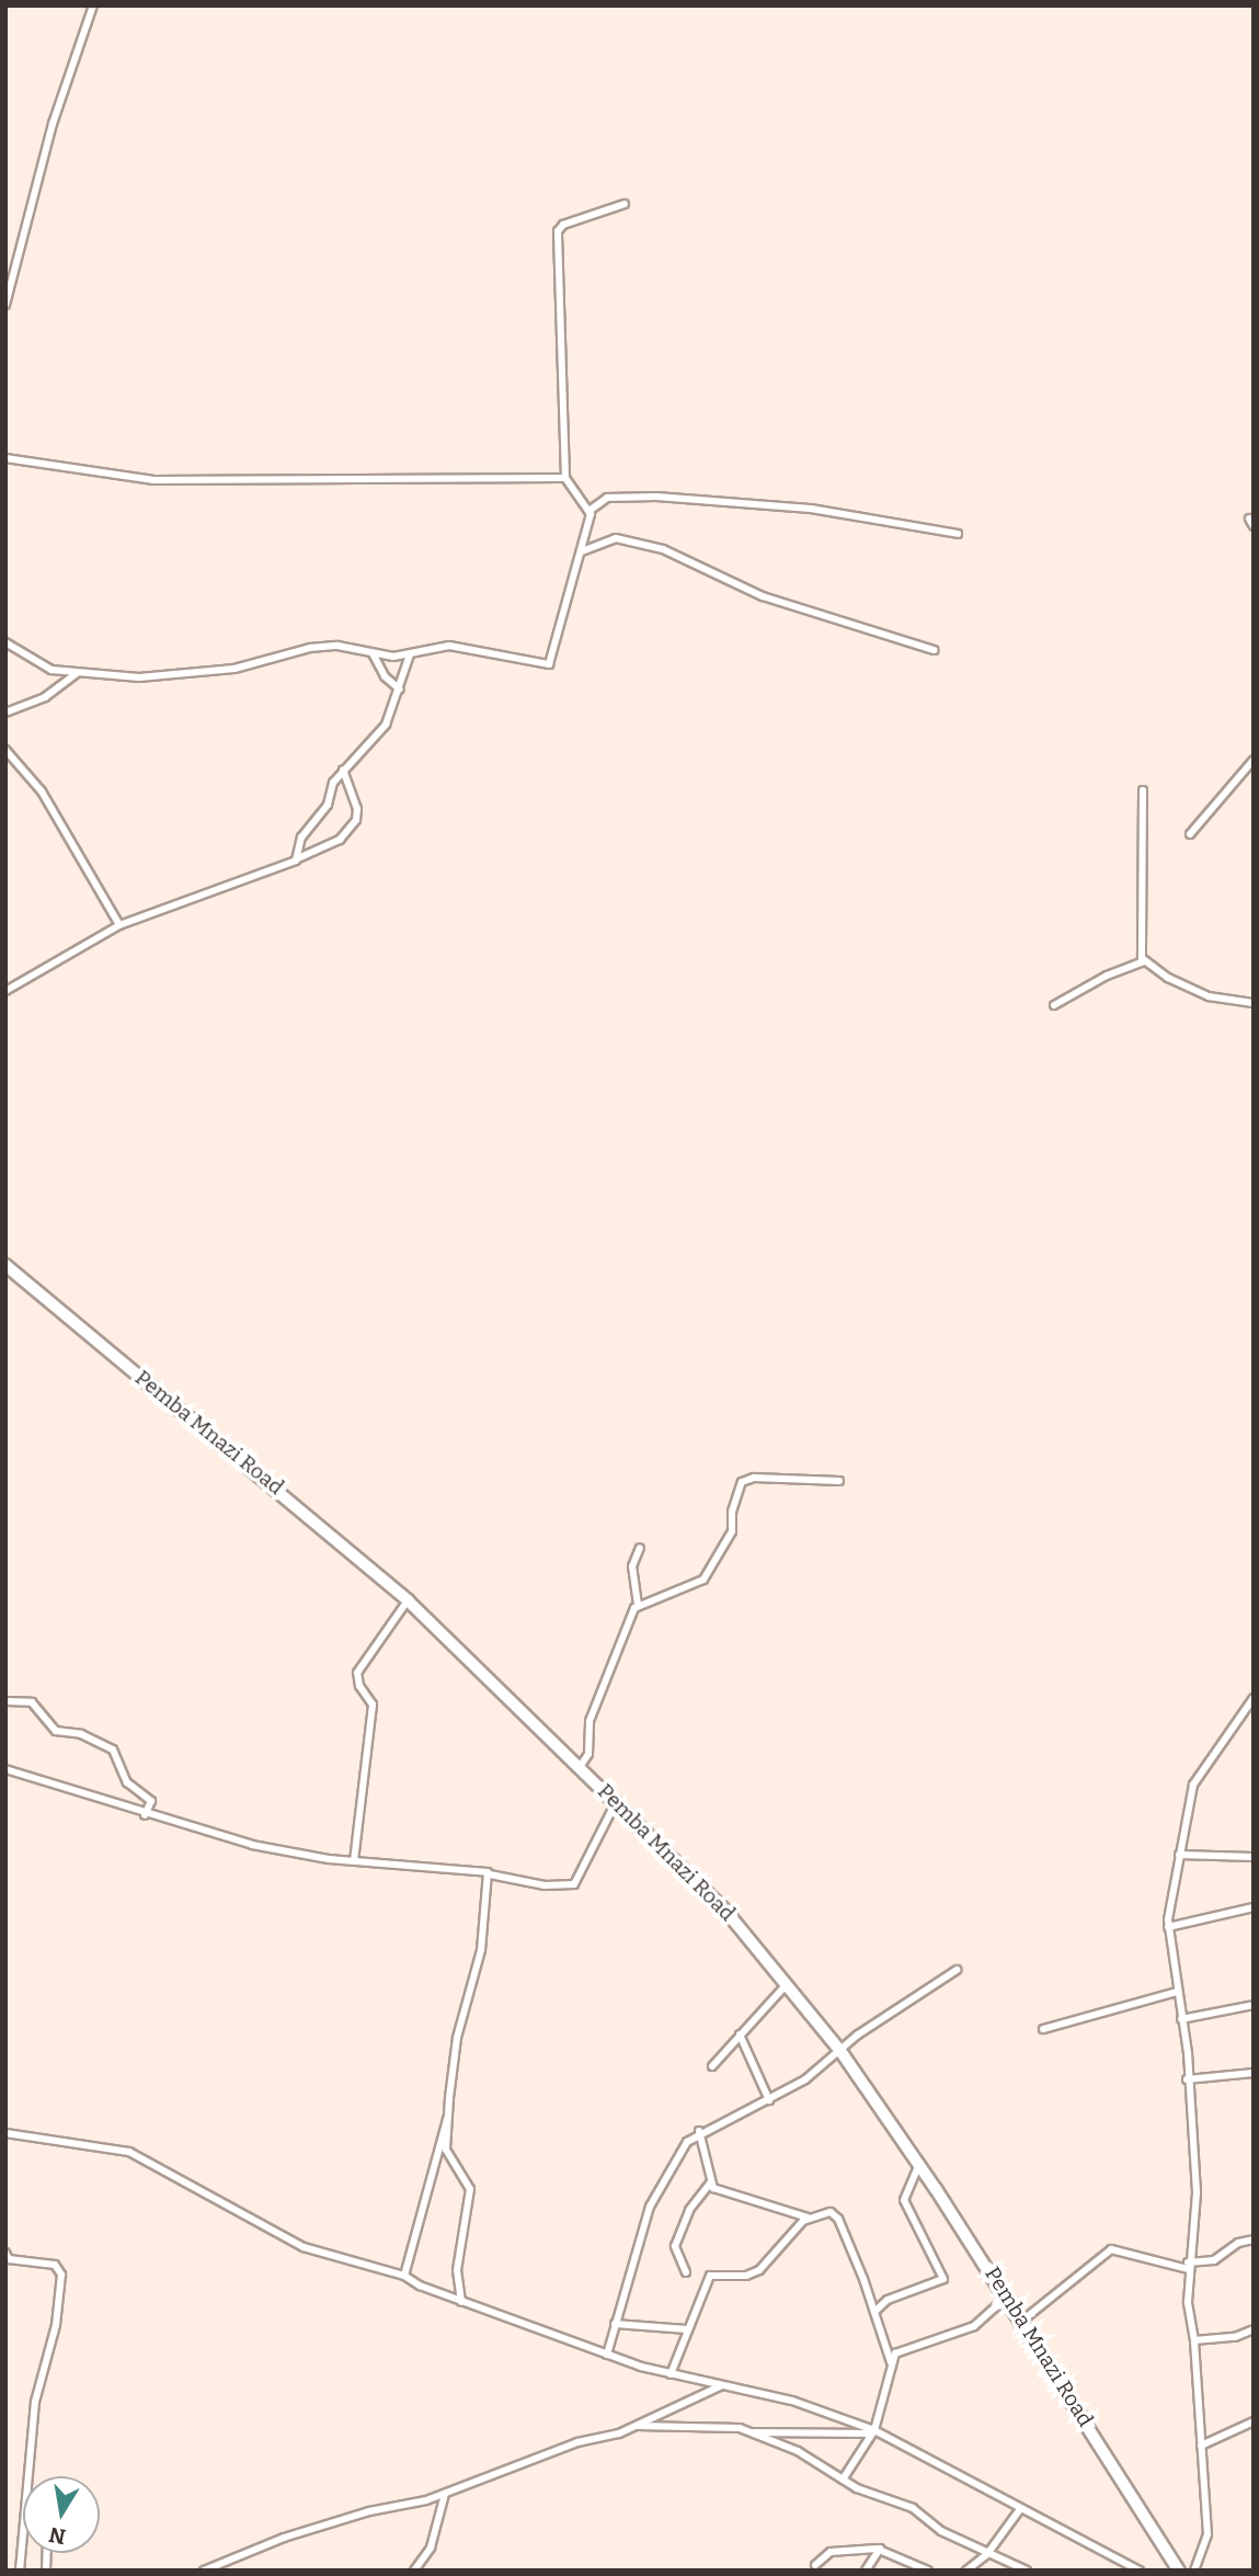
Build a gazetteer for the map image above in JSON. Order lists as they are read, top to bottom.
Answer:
{
  "streets": {
    "main road": ["Pemba Mnazi Road"]
  },
  "north": "bottom"
}
